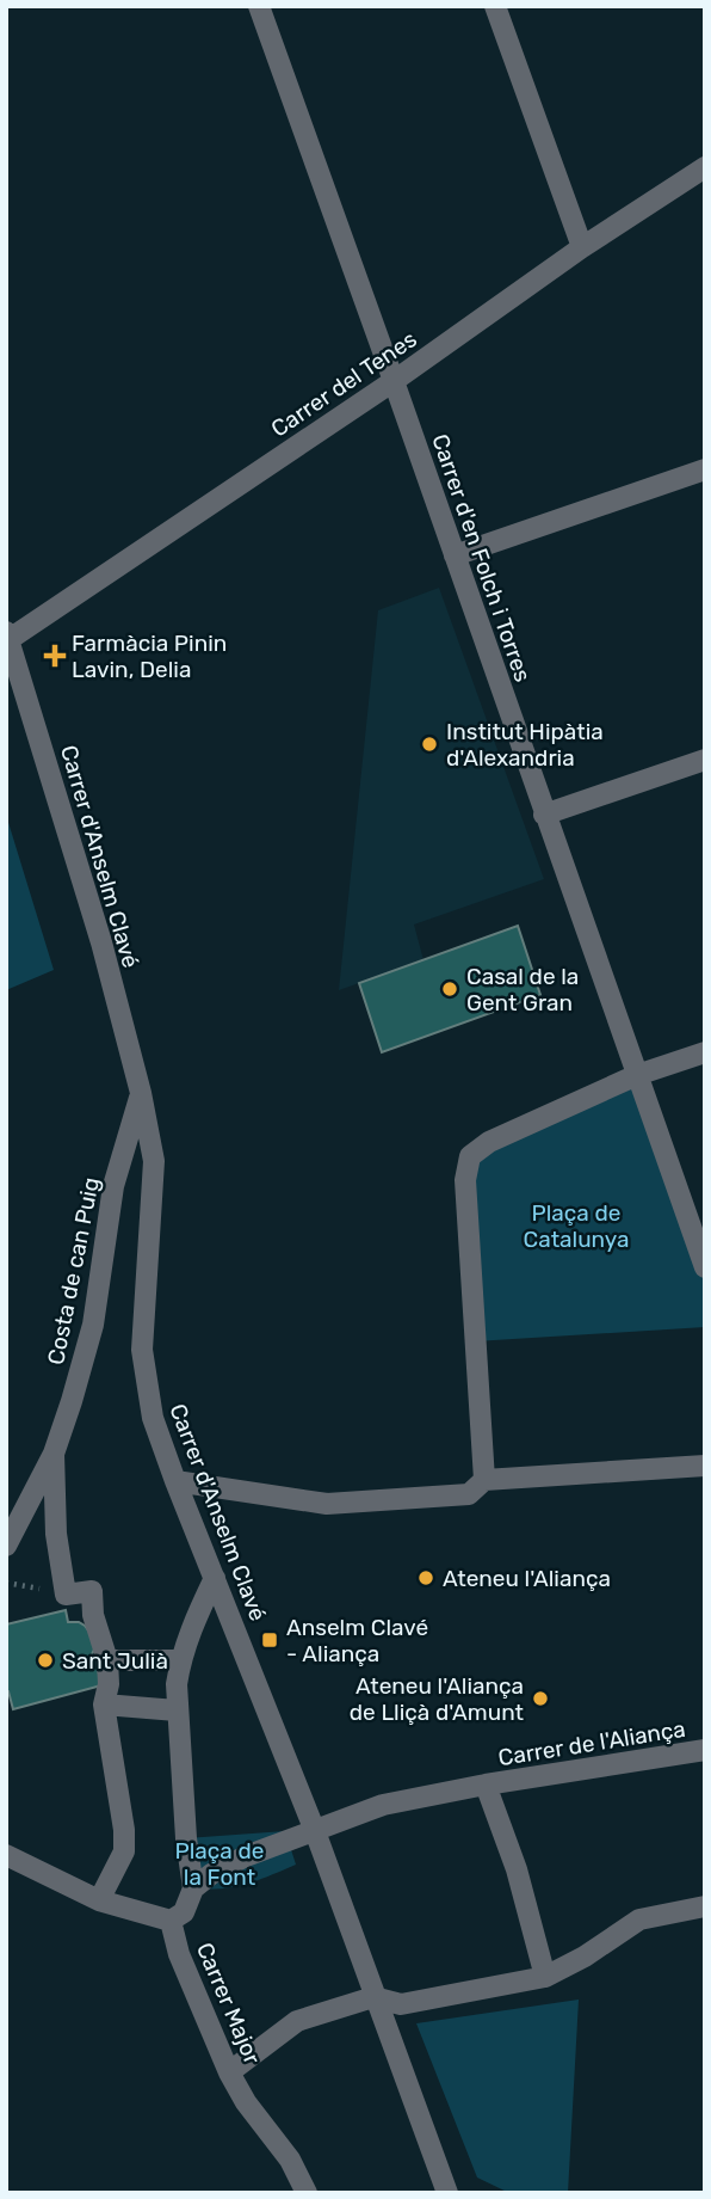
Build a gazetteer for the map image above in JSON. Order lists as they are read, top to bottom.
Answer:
{
  "streets": {
    "street": [
      "Carrer del Tenes",
      "Carrer d'en Folch i Torres",
      "Carrer d'Anselm Clavé",
      "Costa de can Puig",
      "Carrer de l'Aliança",
      "Carrer Major"
    ]
  },
  "crossings": [
    ["Carrer del Tenes", "Carrer d'en Folch i Torres"],
    ["Carrer del Tenes", "Carrer d'Anselm Clavé"],
    ["Carrer d'Anselm Clavé", "Costa de can Puig"],
    ["Carrer d'Anselm Clavé", "Carrer de l'Aliança"],
    ["Carrer de l'Aliança", "Carrer Major"]
  ],
  "parks": ["Plaça de Catalunya", "Plaça de la Font"],
  "places": {
    "health": ["Farmàcia Pinin Lavin, Delia"],
    "other": [
      "Institut Hipàtia d'Alexandria",
      "Casal de la Gent Gran",
      "Ateneu l'Aliança",
      "Sant Julià",
      "Ateneu l'Aliança de Lliçà d'Amunt"
    ],
    "transit": ["Anselm Clavé - Aliança"]
  }
}
